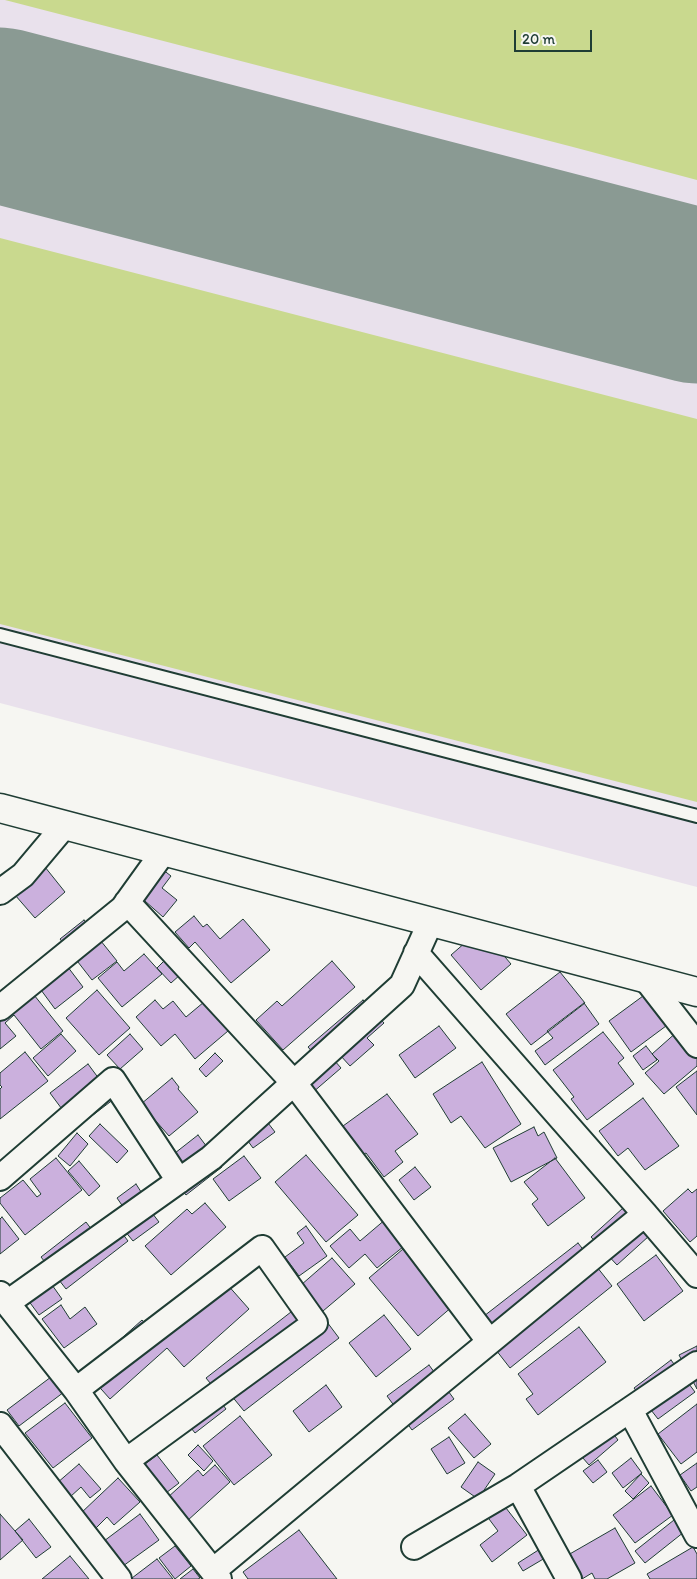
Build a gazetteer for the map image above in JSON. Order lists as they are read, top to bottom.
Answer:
{
  "scale_bar": "20 m"
}
